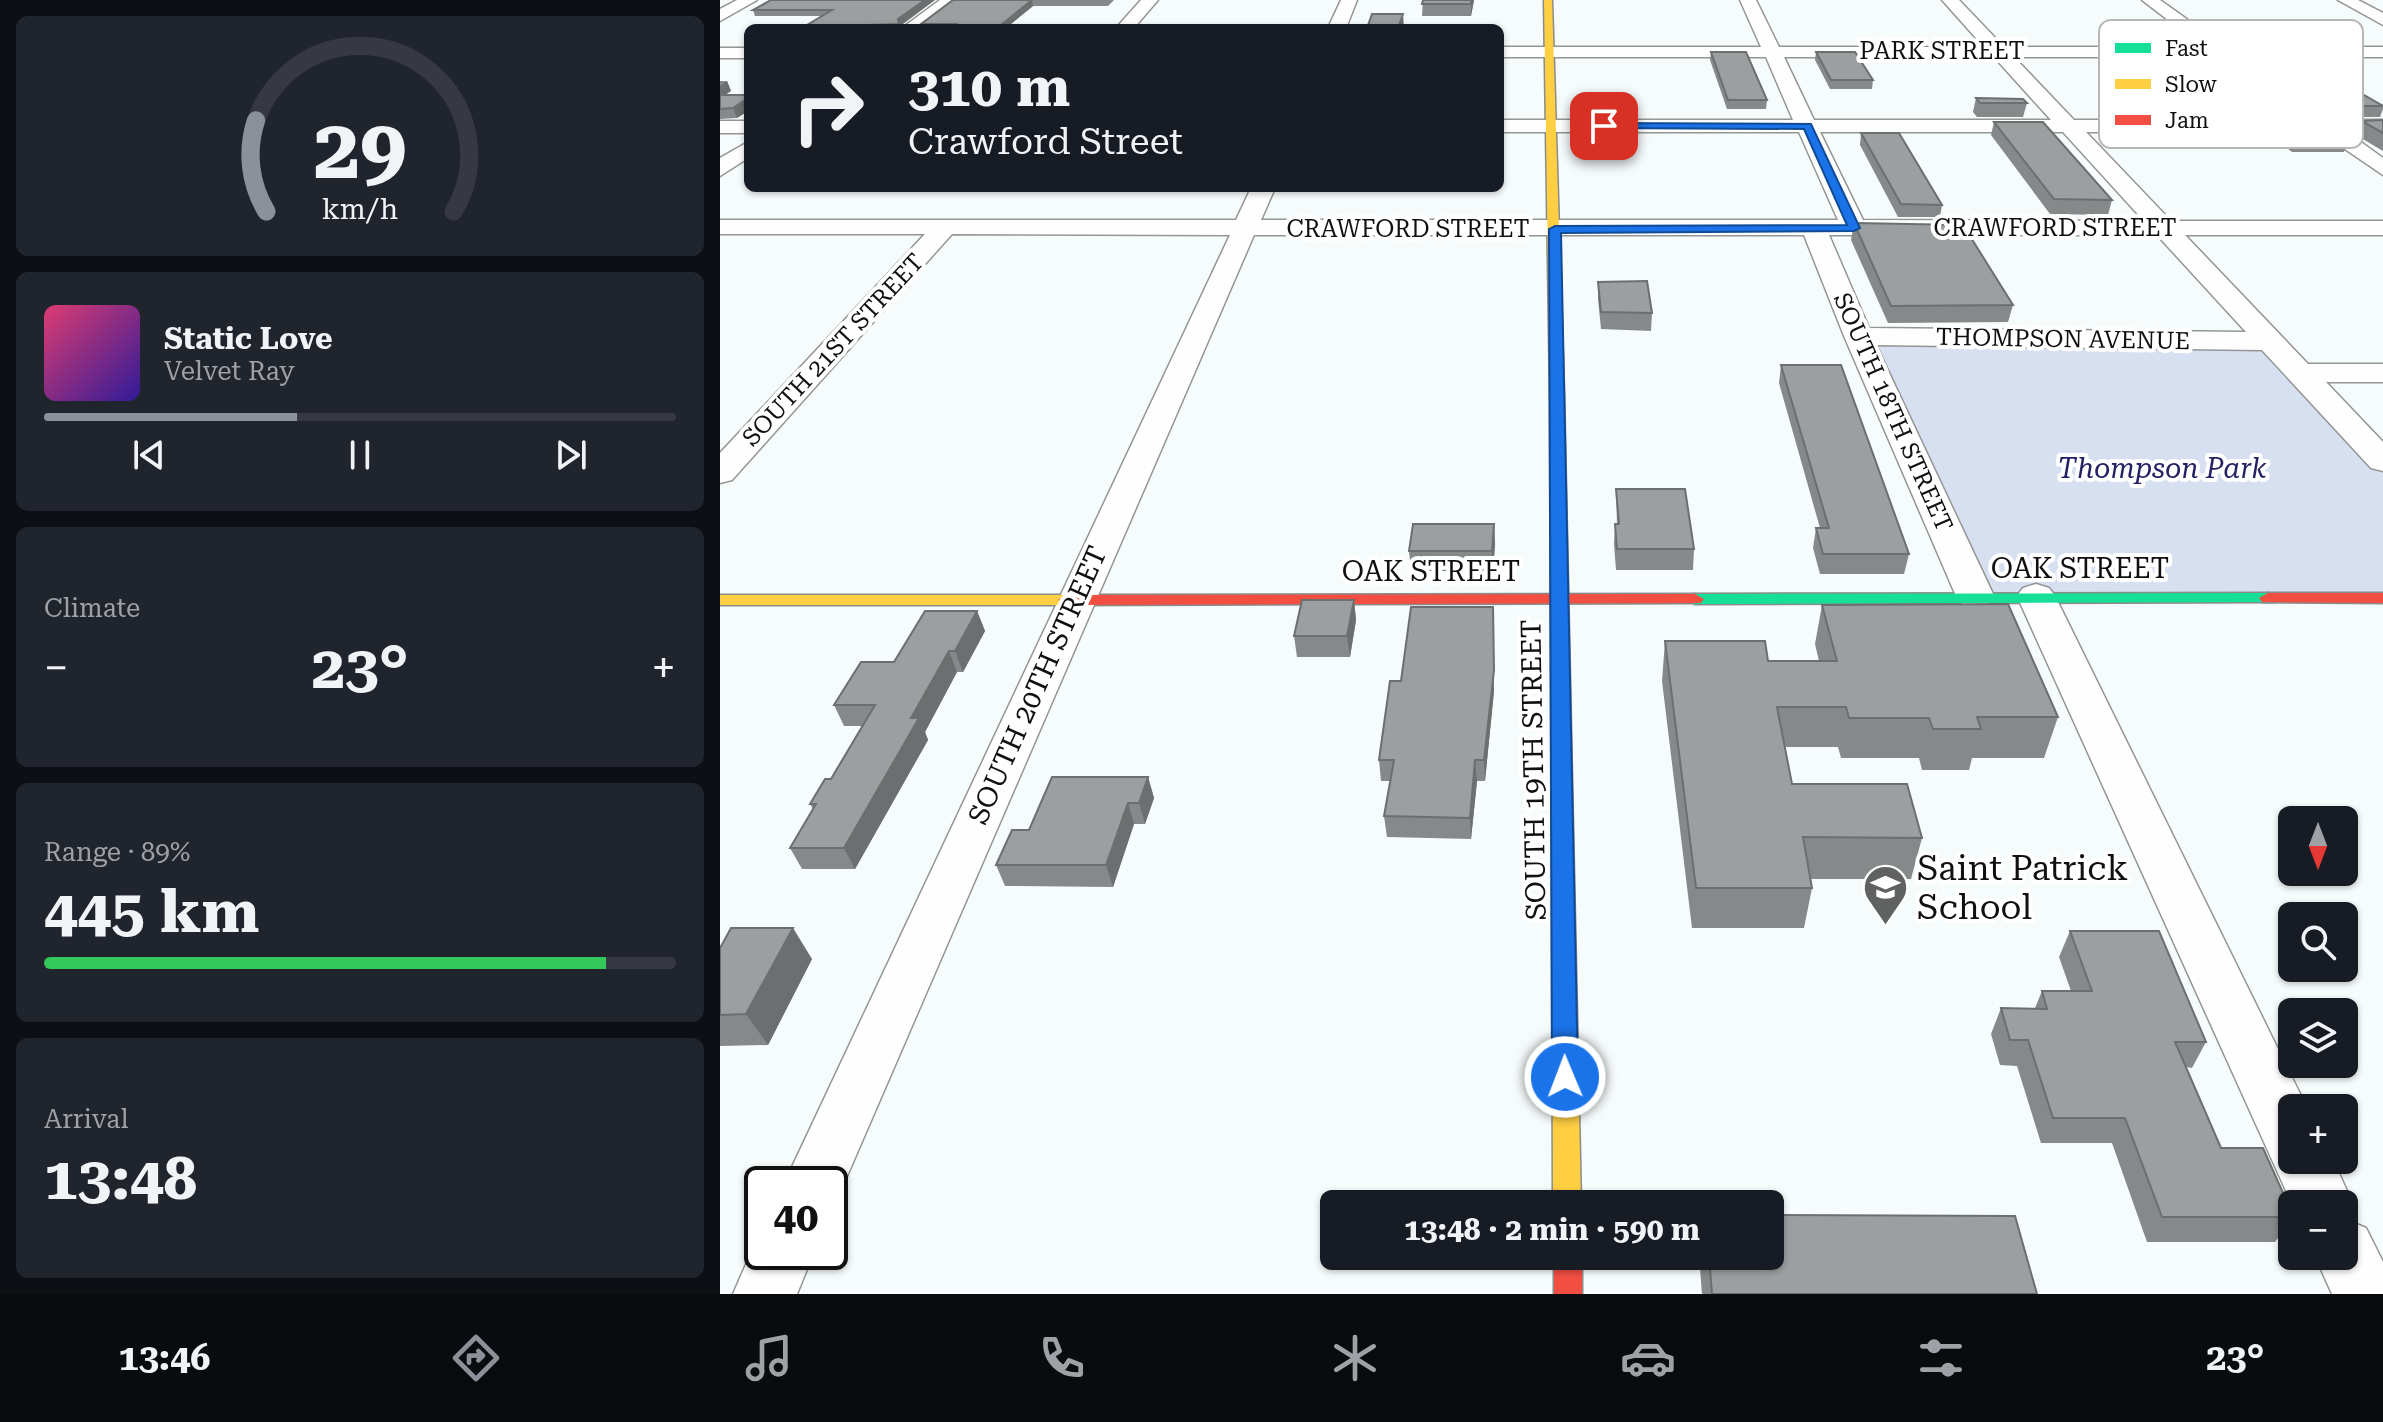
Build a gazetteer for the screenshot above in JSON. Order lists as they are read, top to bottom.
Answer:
{
  "streets": {
    "street": [
      "PARK STREET",
      "CRAWFORD STREET",
      "THOMPSON AVENUE",
      "SOUTH 21ST STREET",
      "SOUTH 18TH STREET",
      "OAK STREET",
      "SOUTH 20TH STREET",
      "SOUTH 19TH STREET"
    ]
  },
  "crossings": [
    ["PARK STREET", "SOUTH 19TH STREET"],
    ["CRAWFORD STREET", "SOUTH 21ST STREET"],
    ["CRAWFORD STREET", "SOUTH 18TH STREET"],
    ["CRAWFORD STREET", "SOUTH 20TH STREET"],
    ["CRAWFORD STREET", "SOUTH 19TH STREET"],
    ["THOMPSON AVENUE", "SOUTH 18TH STREET"],
    ["SOUTH 18TH STREET", "OAK STREET"],
    ["OAK STREET", "SOUTH 20TH STREET"],
    ["OAK STREET", "SOUTH 19TH STREET"]
  ],
  "parks": ["Thompson Park"],
  "places": {
    "school or university": ["Saint Patrick School"]
  },
  "legend": ["Fast", "Slow", "Jam"],
  "north": "bottom",
  "page": {
    "turn": ["310 m", "Crawford Street"],
    "song": ["Static Love", "Velvet Ray"],
    "tile": [
      "Climate",
      ["Range · 89%", "445 km"],
      ["Arrival", "13:48"]
    ],
    "heat": ["−", "23°", "+"],
    "map_buttons": ["+", "−"],
    "limit": "40",
    "trip": "13:48 · 2 min · 590 m",
    "tabs": ["13:46", "23°"],
    "gauge": ["29", "km/h"]
  }
}
